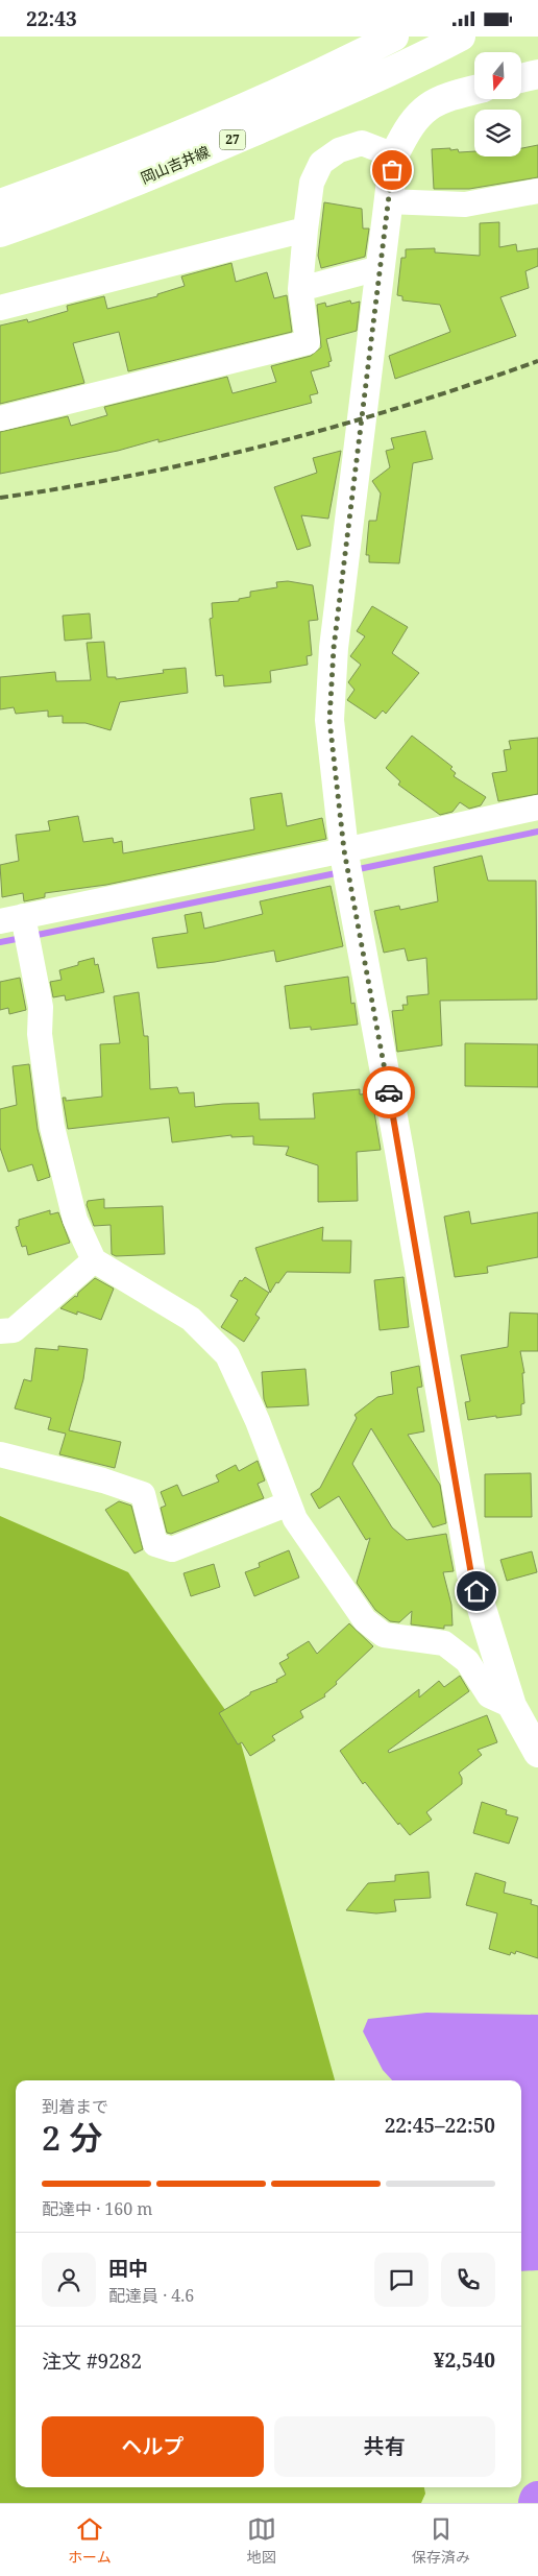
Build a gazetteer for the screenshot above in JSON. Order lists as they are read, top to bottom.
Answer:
{
  "streets": {
    "street": ["27", "岡山吉井線"]
  },
  "north": "bottom",
  "page": {
    "status": "22:43",
    "heading": ["2 分", "到着まで", "22:45–22:50"],
    "panel": [
      "田中",
      "配達員 · 4.6",
      "注文 #9282",
      "¥2,540"
    ],
    "bar": "配達中 · 160 m",
    "buttons": ["ヘルプ", "共有"],
    "tabs": ["ホーム", "地図", "保存済み"]
  }
}
